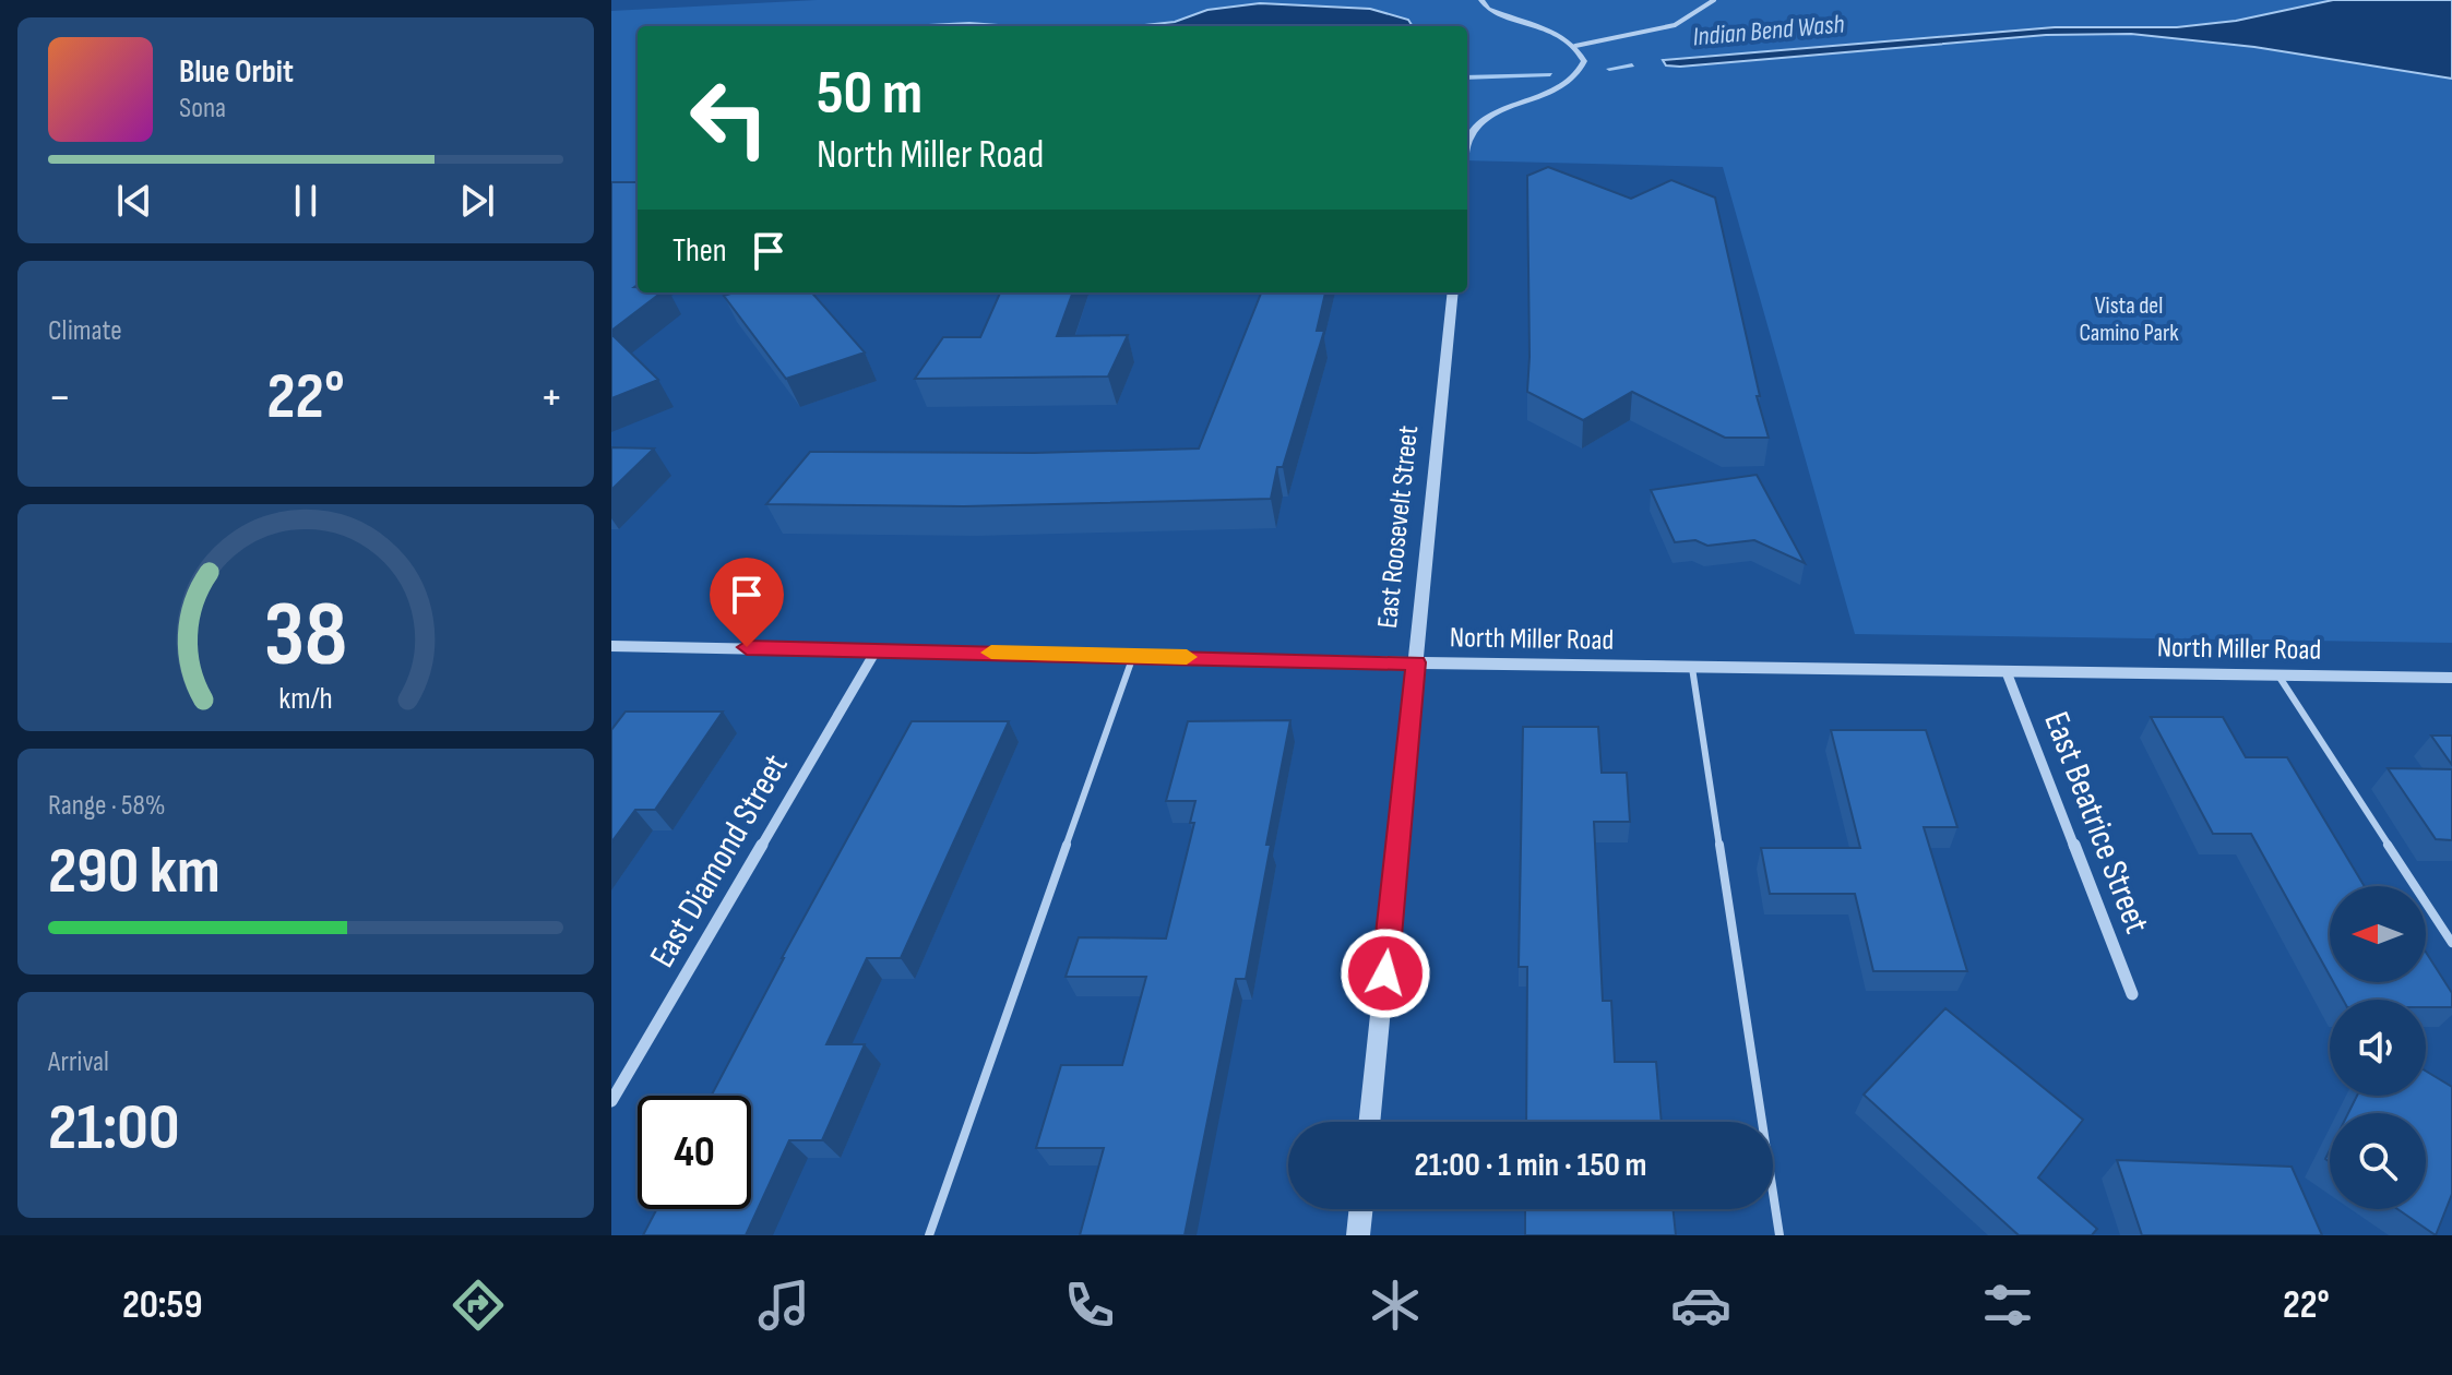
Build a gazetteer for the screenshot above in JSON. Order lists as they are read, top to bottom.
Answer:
{
  "streets": {
    "street": [
      "East Roosevelt Street",
      "North Miller Road",
      "East Beatrice Street",
      "East Diamond Street"
    ]
  },
  "crossings": [
    ["East Roosevelt Street", "North Miller Road"],
    ["North Miller Road", "East Beatrice Street"],
    ["North Miller Road", "East Diamond Street"]
  ],
  "water": ["Indian Bend Wash"],
  "parks": ["Vista del Camino Park"],
  "north": "left",
  "page": {
    "turn": ["50 m", "North Miller Road"],
    "song": ["Blue Orbit", "Sona"],
    "then": "Then",
    "tile": [
      "Climate",
      ["Range · 58%", "290 km"],
      ["Arrival", "21:00"]
    ],
    "heat": ["−", "22°", "+"],
    "limit": "40",
    "trip": "21:00 · 1 min · 150 m",
    "tabs": ["20:59", "22°"],
    "gauge": ["38", "km/h"]
  }
}
